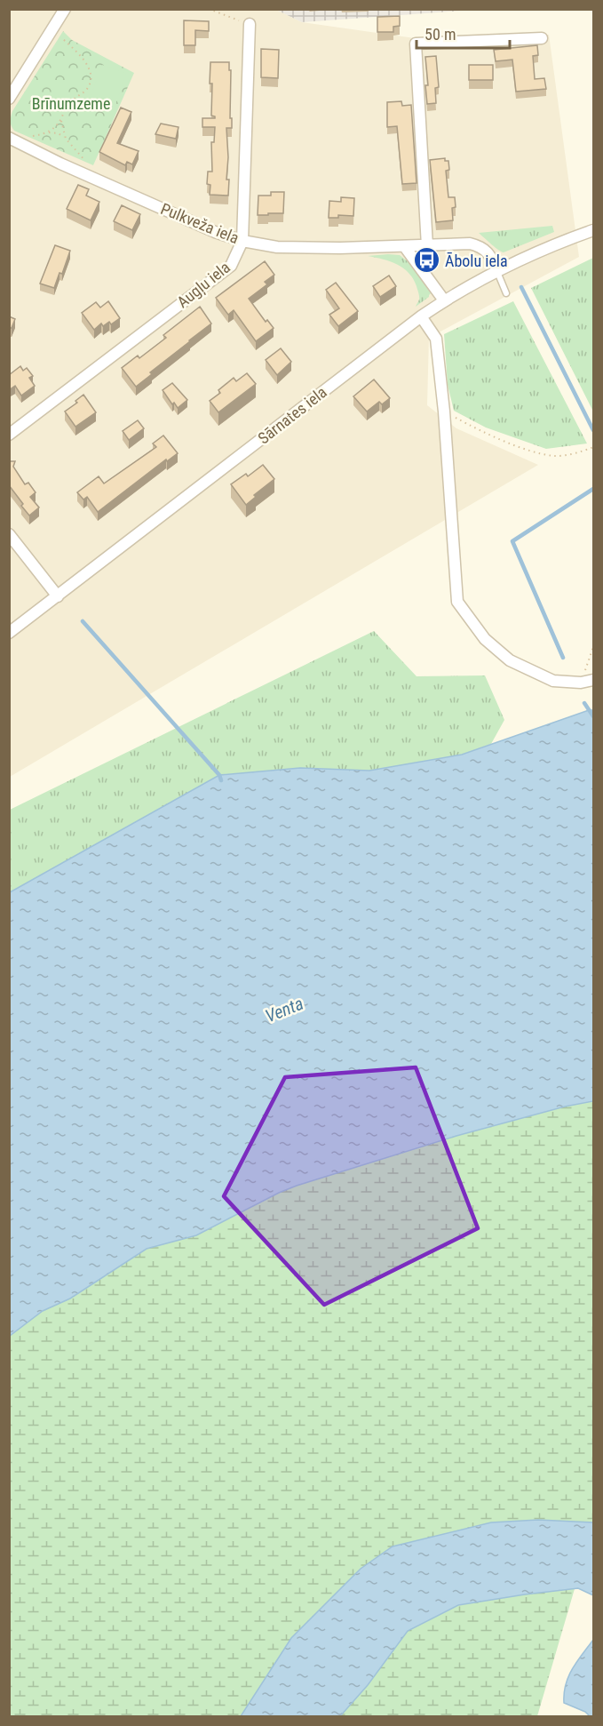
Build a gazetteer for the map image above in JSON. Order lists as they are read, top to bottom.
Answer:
{
  "streets": {
    "street": ["Pulkveža iela", "Augļu iela", "Sārnates iela"]
  },
  "crossings": [
    ["Pulkveža iela", "Augļu iela"],
    ["Pulkveža iela", "Sārnates iela"]
  ],
  "water": ["Venta"],
  "parks": ["Brīnumzeme"],
  "places": {
    "bus stop": ["Ābolu iela"]
  },
  "scale_bar": "50 m"
}
